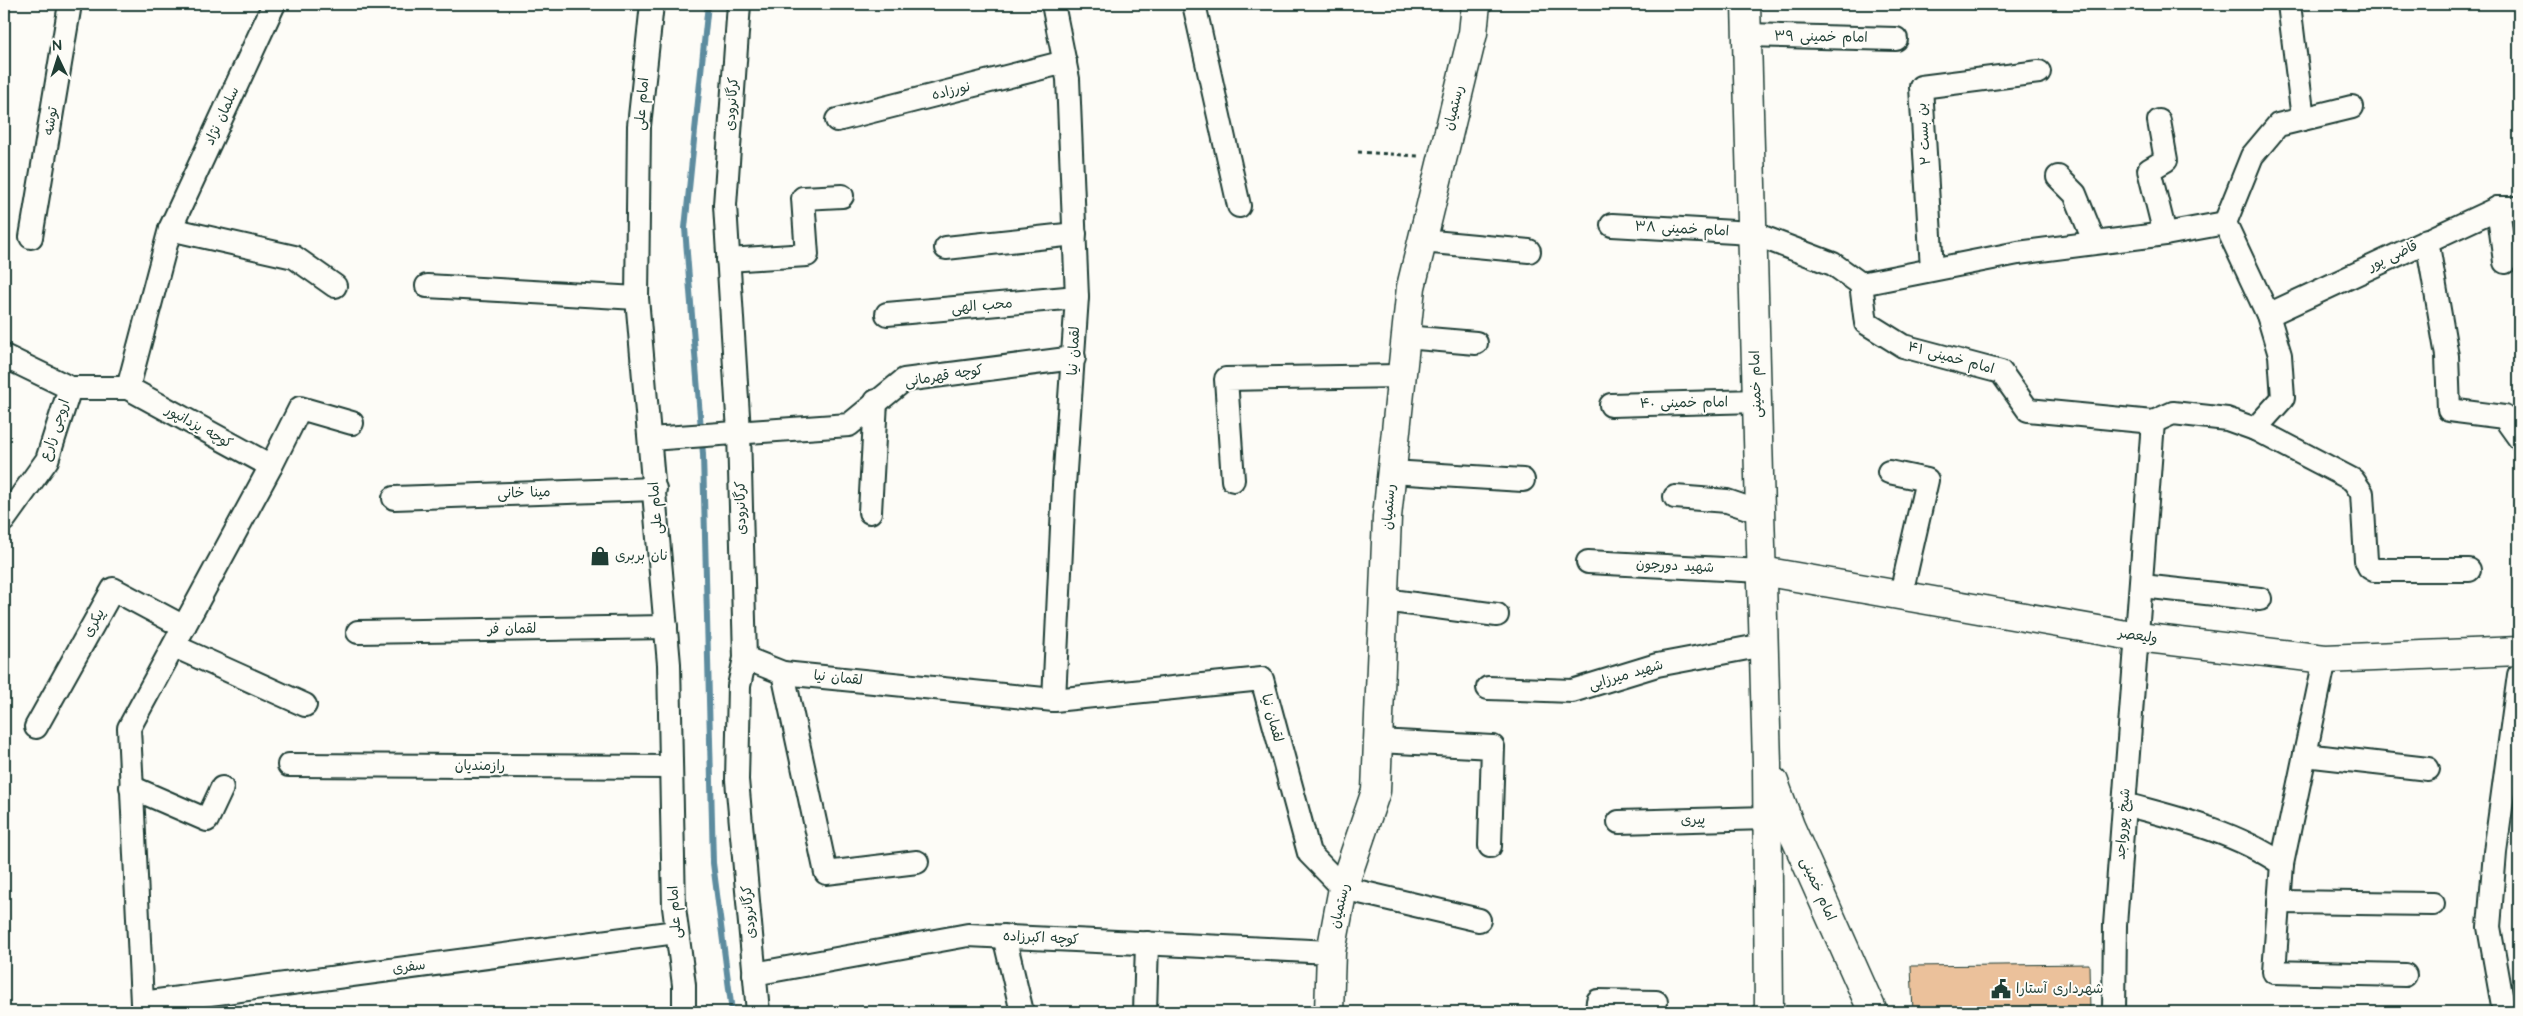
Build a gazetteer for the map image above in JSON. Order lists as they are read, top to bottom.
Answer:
{
  "streets": {
    "street": [
      "امام خمینی ۳۹",
      "نورزاده",
      "امام علی",
      "کرگانرودی",
      "رستمیان",
      "سلمان نژاد",
      "توشه",
      "بن بست ۲",
      "امام خمینی ۳۸",
      "قاضی پور",
      "محب الهی",
      "لقمان نیا",
      "امام خمینی ۴۱",
      "کوچه قهرمانی",
      "امام خمینی",
      "امام خمینی ۴۰",
      "کوچه یزدانپور",
      "اروجی زارع",
      "مینا خانی",
      "شهید دورجون",
      "پیکری",
      "لقمان فر",
      "ولیعصر",
      "شهید میرزایی",
      "رازمندیان",
      "پیری",
      "شیخ پورواجد",
      "کوچه اکبرزاده",
      "سفری"
    ]
  },
  "crossings": [
    ["امام خمینی ۳۹", "امام خمینی"],
    ["نورزاده", "لقمان نیا"],
    ["امام علی", "کوچه قهرمانی"],
    ["امام علی", "مینا خانی"],
    ["امام علی", "لقمان فر"],
    ["امام علی", "رازمندیان"],
    ["امام علی", "سفری"],
    ["کرگانرودی", "لقمان نیا"],
    ["کرگانرودی", "کوچه قهرمانی"],
    ["کرگانرودی", "کوچه اکبرزاده"],
    ["رستمیان", "لقمان نیا"],
    ["رستمیان", "کوچه اکبرزاده"],
    ["سلمان نژاد", "کوچه یزدانپور"],
    ["امام خمینی ۳۸", "امام خمینی"],
    ["محب الهی", "لقمان نیا"],
    ["لقمان نیا", "کوچه قهرمانی"],
    ["امام خمینی ۴۱", "شیخ پورواجد"],
    ["امام خمینی", "امام خمینی ۴۰"],
    ["امام خمینی", "شهید دورجون"],
    ["امام خمینی", "ولیعصر"],
    ["امام خمینی", "شهید میرزایی"],
    ["امام خمینی", "پیری"],
    ["شهید دورجون", "ولیعصر"],
    ["ولیعصر", "شیخ پورواجد"]
  ],
  "places": {
    "shop": ["نان بربری"],
    "public building": ["شهرداری آستارا"]
  },
  "north": "top"
}
